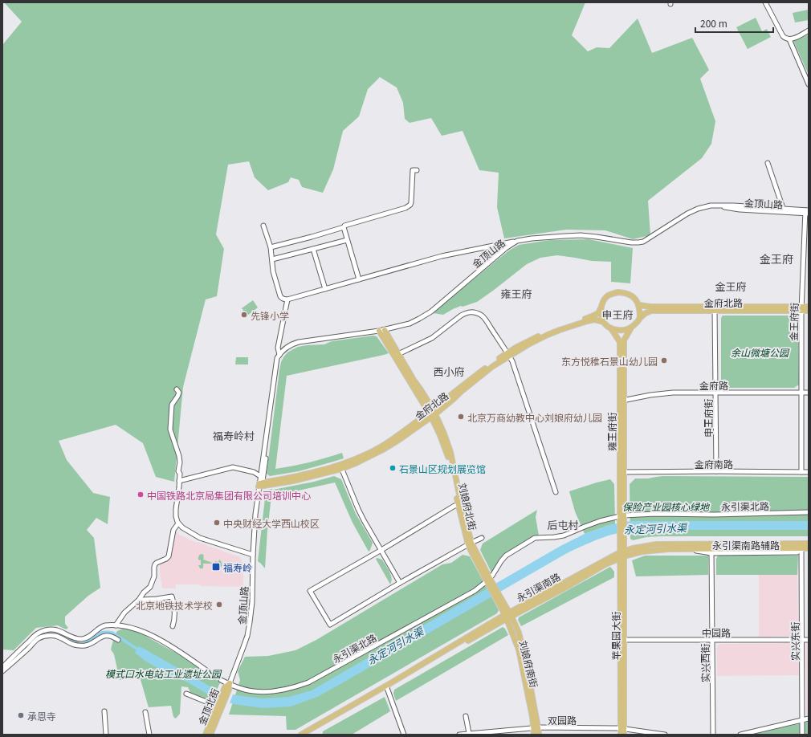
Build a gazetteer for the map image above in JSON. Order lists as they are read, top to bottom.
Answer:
{
  "streets": {
    "main road": [
      "金府北路",
      "雍王府街",
      "刘娘府北街",
      "永引渠南路",
      "苹果园大街",
      "刘娘府南街",
      "金顶北街"
    ],
    "street": [
      "金顶山路",
      "金王府街",
      "金府路",
      "申王府街",
      "金府南路",
      "永引渠北路",
      "永引渠南路辅路",
      "中园路",
      "实兴东街",
      "实兴西街",
      "双园路"
    ]
  },
  "crossings": [
    ["金顶山路", "金府北路"],
    ["金顶山路", "金王府街"],
    ["金顶山路", "永引渠北路"],
    ["金顶山路", "刘娘府北街"],
    ["金顶山路", "金顶北街"],
    ["金府北路", "金王府街"],
    ["金府北路", "申王府街"],
    ["金府北路", "雍王府街"],
    ["金府北路", "刘娘府北街"],
    ["金王府街", "金府路"],
    ["金王府街", "金府南路"],
    ["金府路", "申王府街"],
    ["金府路", "雍王府街"],
    ["申王府街", "金府南路"],
    ["雍王府街", "金府南路"],
    ["雍王府街", "永引渠北路"],
    ["雍王府街", "苹果园大街"],
    ["永引渠北路", "刘娘府北街"],
    ["永引渠北路", "金顶北街"],
    ["刘娘府北街", "刘娘府南街"],
    ["永引渠南路辅路", "永引渠南路"],
    ["永引渠南路辅路", "实兴东街"],
    ["永引渠南路辅路", "实兴西街"],
    ["永引渠南路", "苹果园大街"],
    ["永引渠南路", "实兴东街"],
    ["永引渠南路", "刘娘府南街"],
    ["中园路", "苹果园大街"],
    ["中园路", "实兴东街"],
    ["中园路", "实兴西街"],
    ["苹果园大街", "双园路"],
    ["刘娘府南街", "双园路"]
  ],
  "districts": [
    "金王府",
    "金王府",
    "雍王府",
    "申王府",
    "西小府",
    "福寿岭村",
    "后屯村"
  ],
  "water": ["永定河引水渠"],
  "parks": ["余山微塘公园", "保险产业园核心绿地", "模式口水电站工业遗址公园"],
  "places": {
    "other": [
      "先锋小学",
      "东方悦稚石景山幼儿园",
      "北京万商幼教中心刘娘府幼儿园",
      "石景山区规划展览馆",
      "中国铁路北京局集团有限公司培训中心",
      "中央财经大学西山校区",
      "北京地铁技术学校",
      "承恩寺"
    ],
    "transit": ["福寿岭"]
  },
  "scale_bar": "200 m"
}
